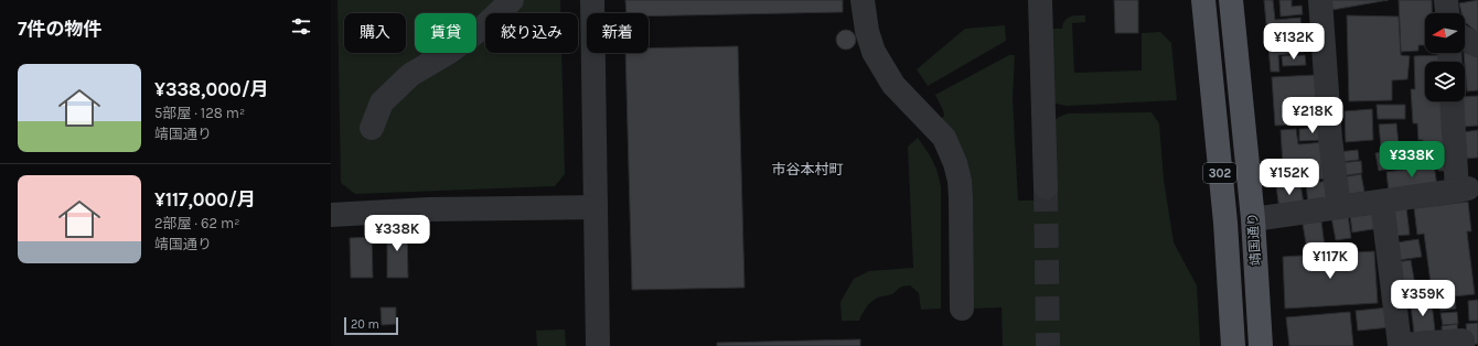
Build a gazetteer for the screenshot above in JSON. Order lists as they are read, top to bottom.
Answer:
{
  "streets": {
    "main road": ["302", "靖国通り"]
  },
  "districts": ["市谷本村町"],
  "scale_bar": "20 m",
  "north": "left",
  "page": {
    "heading": "7件の物件",
    "chip": [
      "購入",
      "賃貸",
      "絞り込み",
      "新着"
    ],
    "price": [
      "¥132K",
      "¥218K",
      "¥338K",
      "¥152K",
      "¥338K",
      "¥117K",
      "¥359K"
    ],
    "list": [
      {
        "name": "¥338,000/月",
        "note": "5部屋 · 128 m² · 靖国通り"
      },
      {
        "name": "¥117,000/月",
        "note": "2部屋 · 62 m² · 靖国通り"
      }
    ],
    "scale": "20 m"
  }
}
